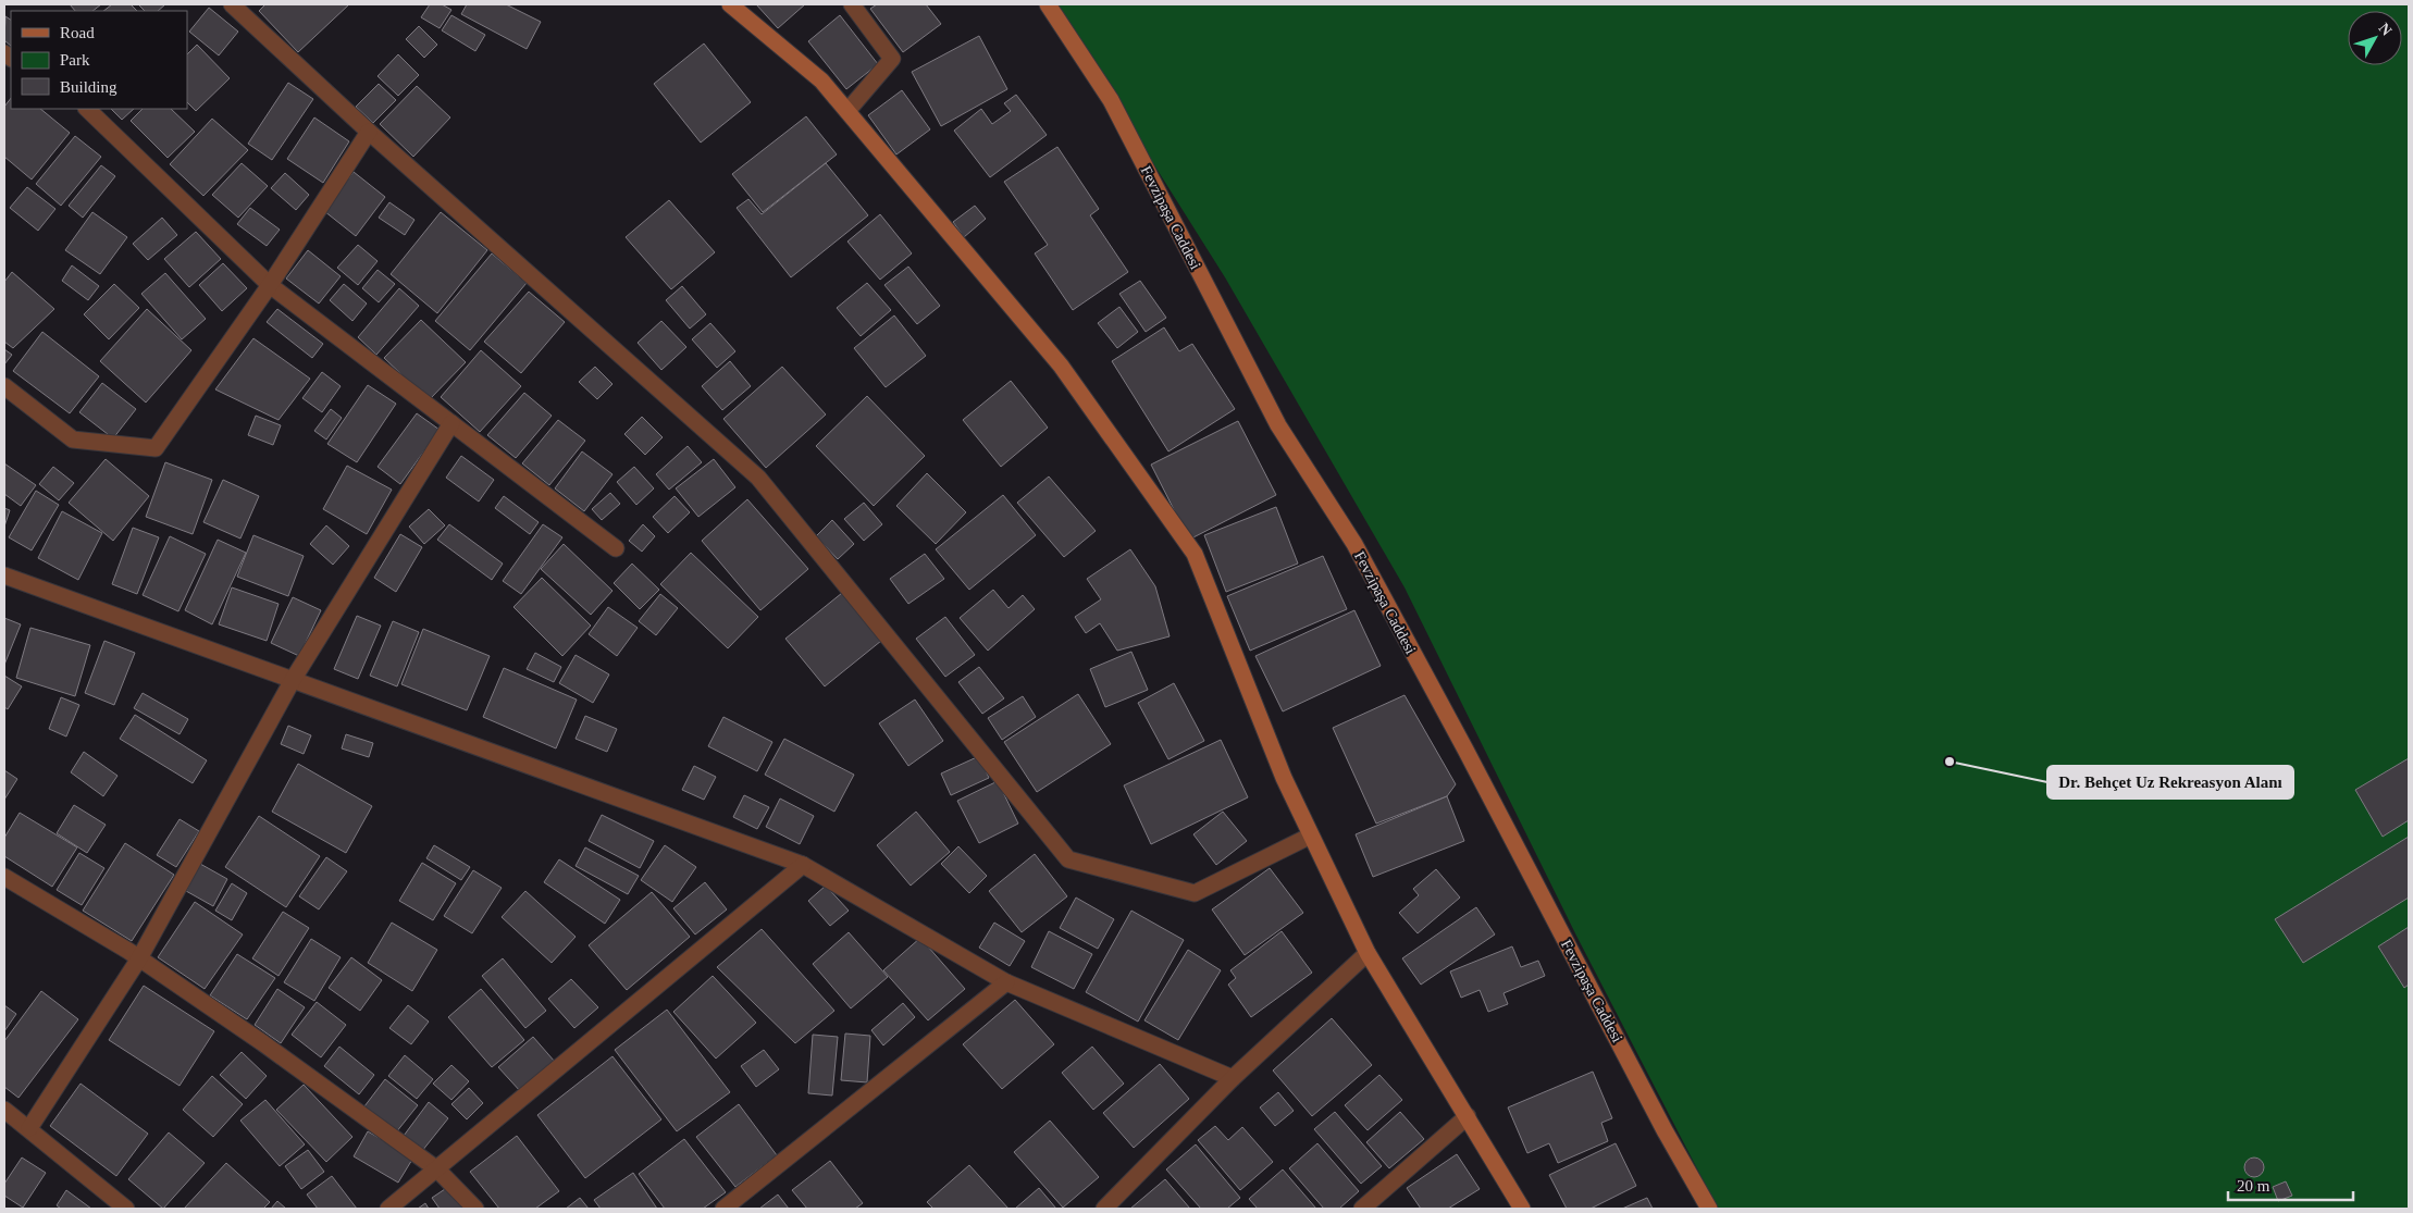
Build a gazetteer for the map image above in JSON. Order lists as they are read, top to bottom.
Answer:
{
  "streets": {
    "street": ["Fevzipaşa Caddesi"]
  },
  "places": ["Dr. Behçet Uz Rekreasyon Alanı"],
  "legend": ["Road", "Park", "Building"],
  "scale_bar": "20 m",
  "north": "top right"
}
